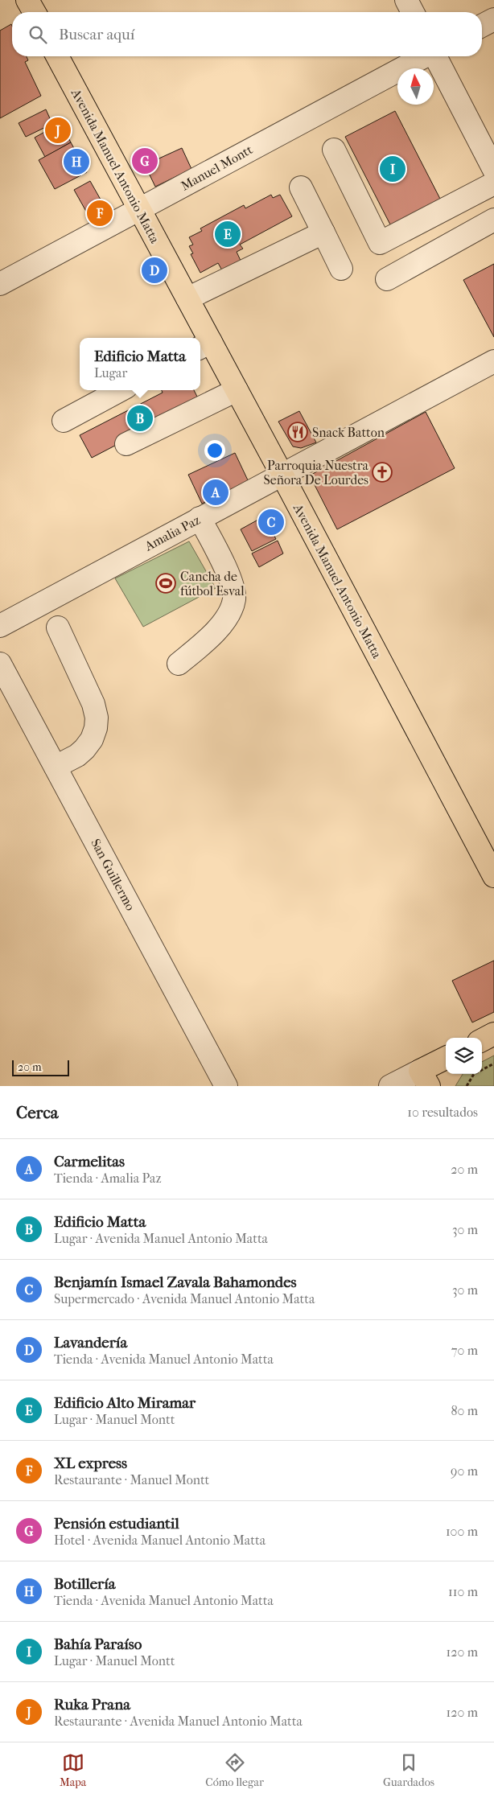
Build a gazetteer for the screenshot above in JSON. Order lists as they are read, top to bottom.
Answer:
{
  "streets": {
    "main road": ["Avenida Manuel Antonio Matta"],
    "street": ["Manuel Montt", "Amalia Paz", "San Guillermo"]
  },
  "crossings": [
    ["Avenida Manuel Antonio Matta", "Manuel Montt"],
    ["Avenida Manuel Antonio Matta", "Amalia Paz"]
  ],
  "places": {
    "restaurant": ["Snack Batton"],
    "church": ["Parroquia Nuestra Señora De Lourdes"],
    "sports": ["Cancha de fútbol Esval"]
  },
  "scale_bar": "20 m",
  "north": "top",
  "page": {
    "search": "Buscar aquí",
    "pins": [
      "J",
      "G",
      "H",
      "I",
      "F",
      "E",
      "D",
      "B",
      "A",
      "C"
    ],
    "popup": ["Edificio Matta", "Lugar"],
    "scale": "20 m",
    "heading": ["Cerca", "10 resultados"],
    "list": [
      {
        "mark": "A",
        "name": "Carmelitas",
        "note": "Tienda · Amalia Paz",
        "value": "20 m"
      },
      {
        "mark": "B",
        "name": "Edificio Matta",
        "note": "Lugar · Avenida Manuel Antonio Matta",
        "value": "30 m"
      },
      {
        "mark": "C",
        "name": "Benjamín Ismael Zavala Bahamondes",
        "note": "Supermercado · Avenida Manuel Antonio Matta",
        "value": "30 m"
      },
      {
        "mark": "D",
        "name": "Lavandería",
        "note": "Tienda · Avenida Manuel Antonio Matta",
        "value": "70 m"
      },
      {
        "mark": "E",
        "name": "Edificio Alto Miramar",
        "note": "Lugar · Manuel Montt",
        "value": "80 m"
      },
      {
        "mark": "F",
        "name": "XL express",
        "note": "Restaurante · Manuel Montt",
        "value": "90 m"
      },
      {
        "mark": "G",
        "name": "Pensión estudiantil",
        "note": "Hotel · Avenida Manuel Antonio Matta",
        "value": "100 m"
      },
      {
        "mark": "H",
        "name": "Botillería",
        "note": "Tienda · Avenida Manuel Antonio Matta",
        "value": "110 m"
      },
      {
        "mark": "I",
        "name": "Bahía Paraíso",
        "note": "Lugar · Manuel Montt",
        "value": "120 m"
      },
      {
        "mark": "J",
        "name": "Ruka Prana",
        "note": "Restaurante · Avenida Manuel Antonio Matta",
        "value": "120 m"
      }
    ],
    "nav": ["Mapa", "Cómo llegar", "Guardados"]
  }
}
